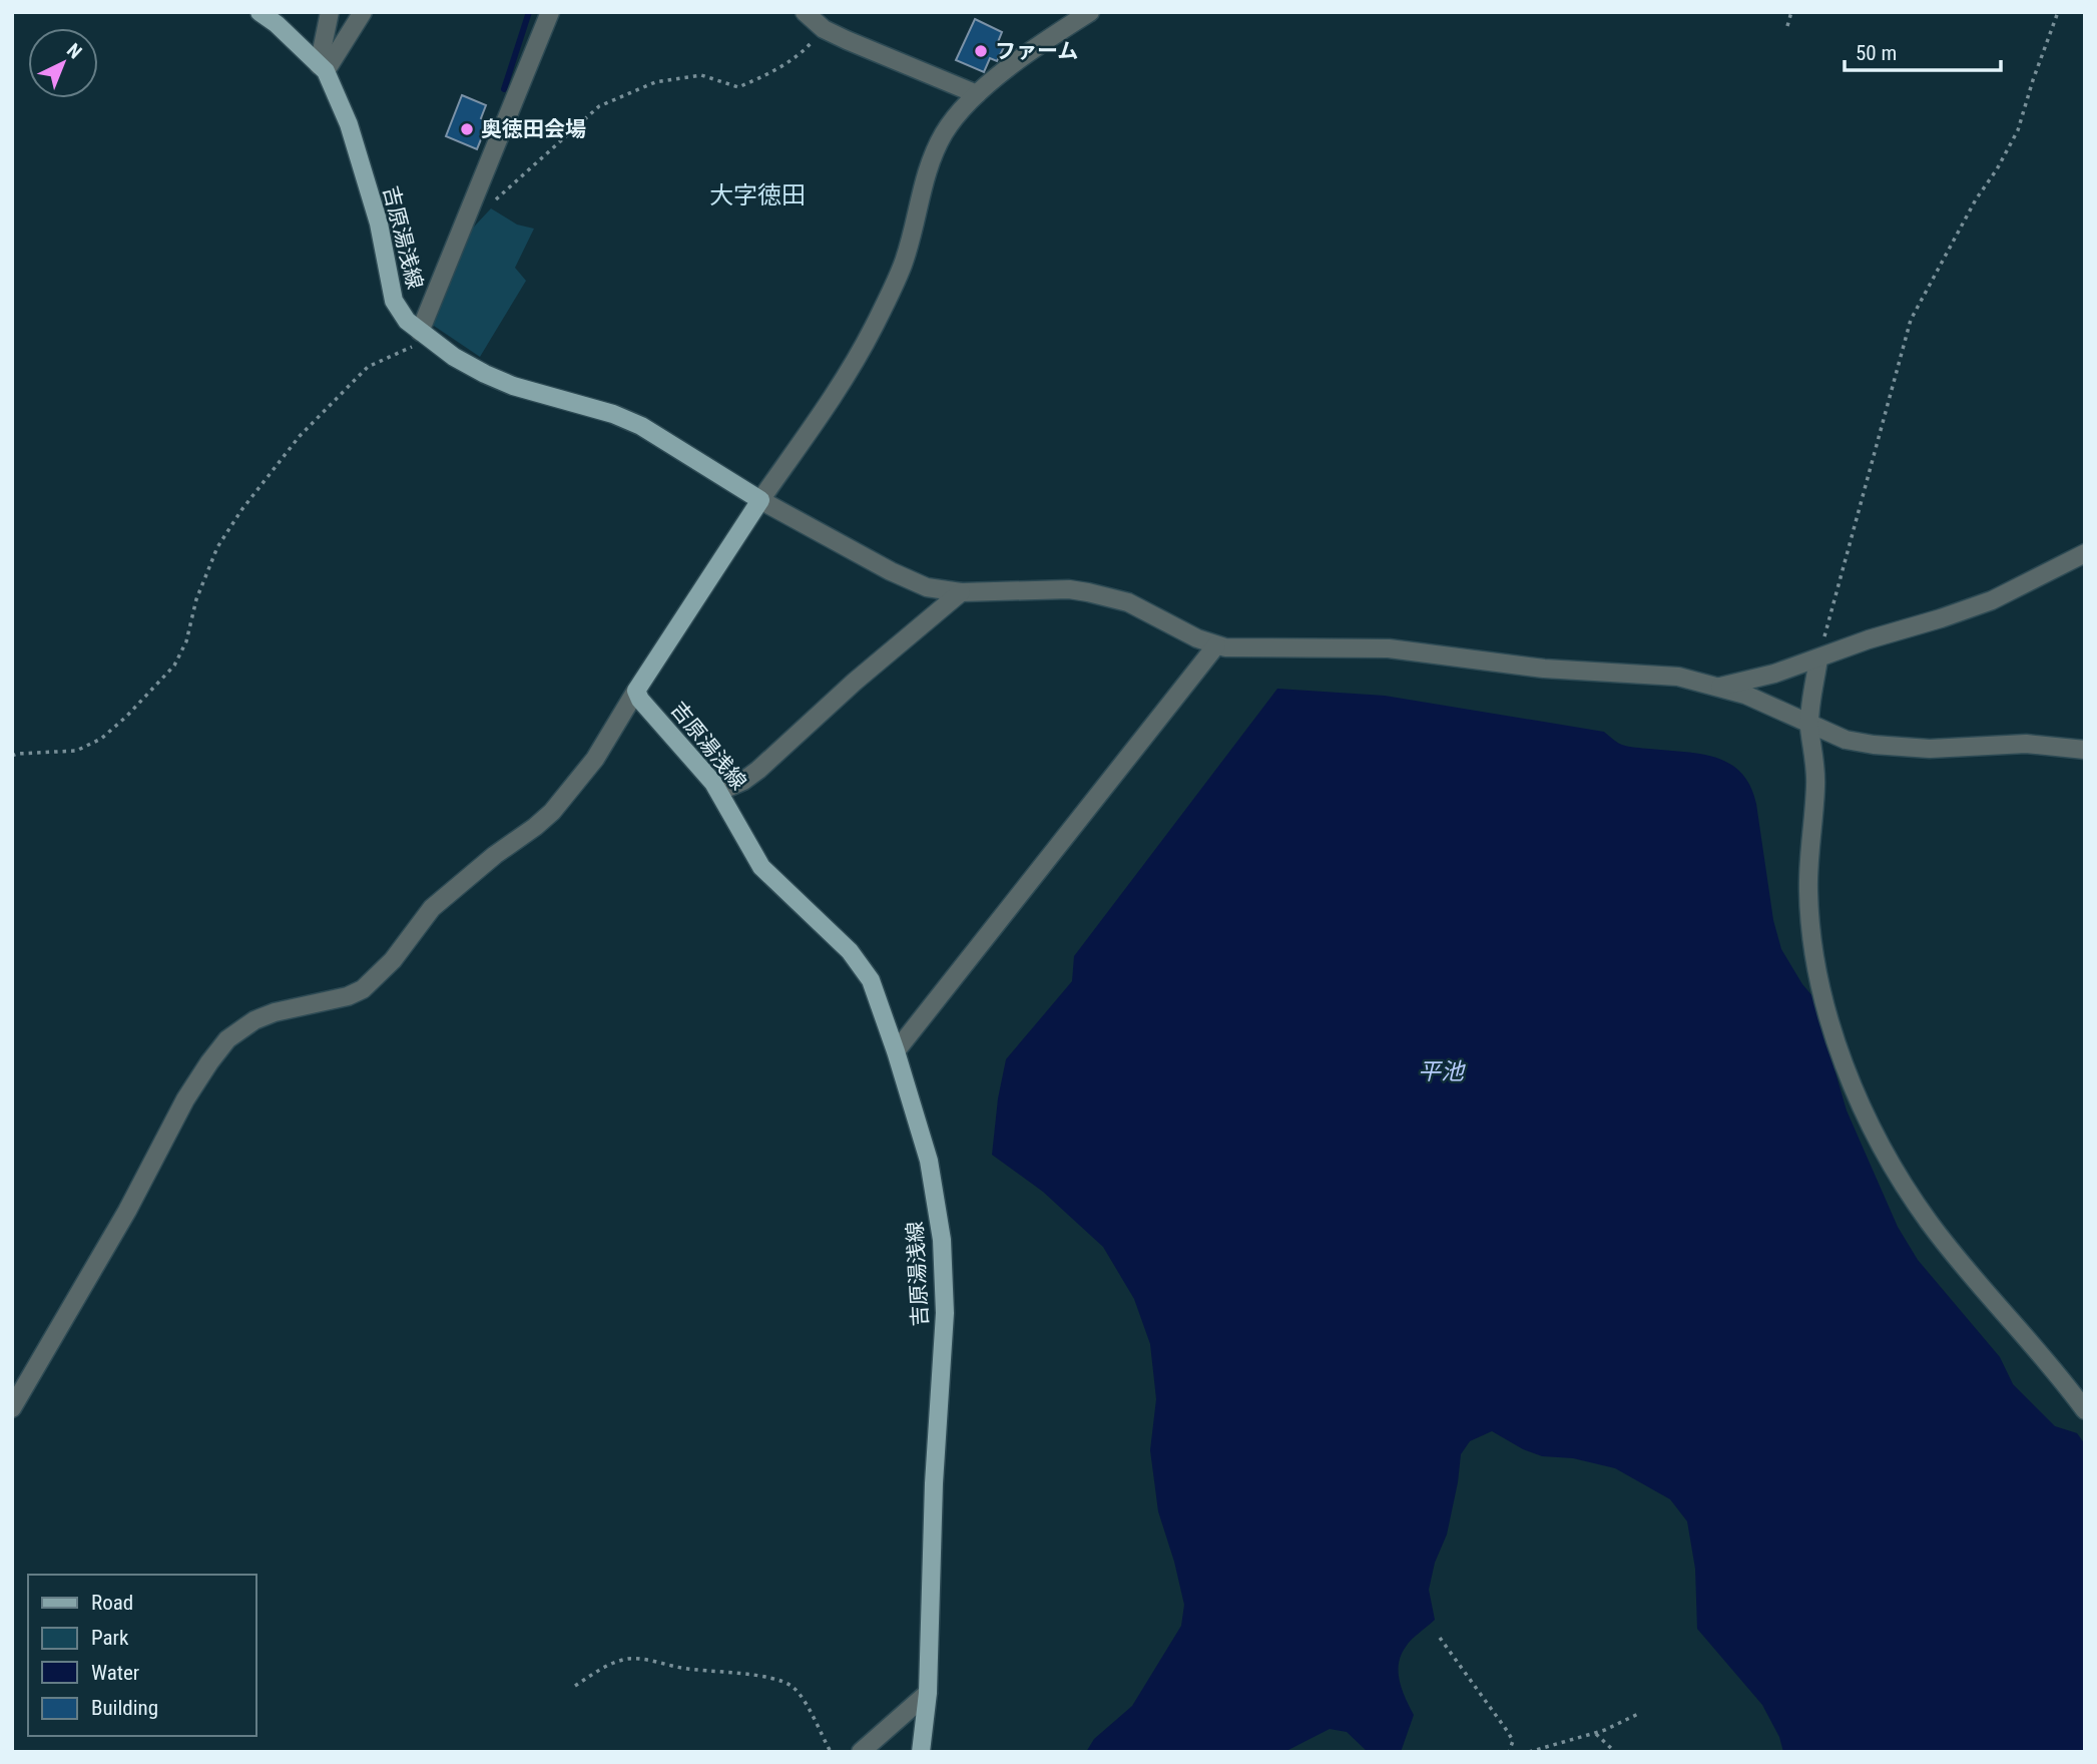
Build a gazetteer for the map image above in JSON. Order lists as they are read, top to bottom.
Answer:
{
  "streets": {
    "main road": ["吉原湯浅線"]
  },
  "districts": ["大字徳田"],
  "water": ["平池"],
  "places": ["ファーム", "奥徳田会場"],
  "legend": [
    "Road",
    "Park",
    "Water",
    "Building"
  ],
  "scale_bar": "50 m",
  "north": "top right"
}
